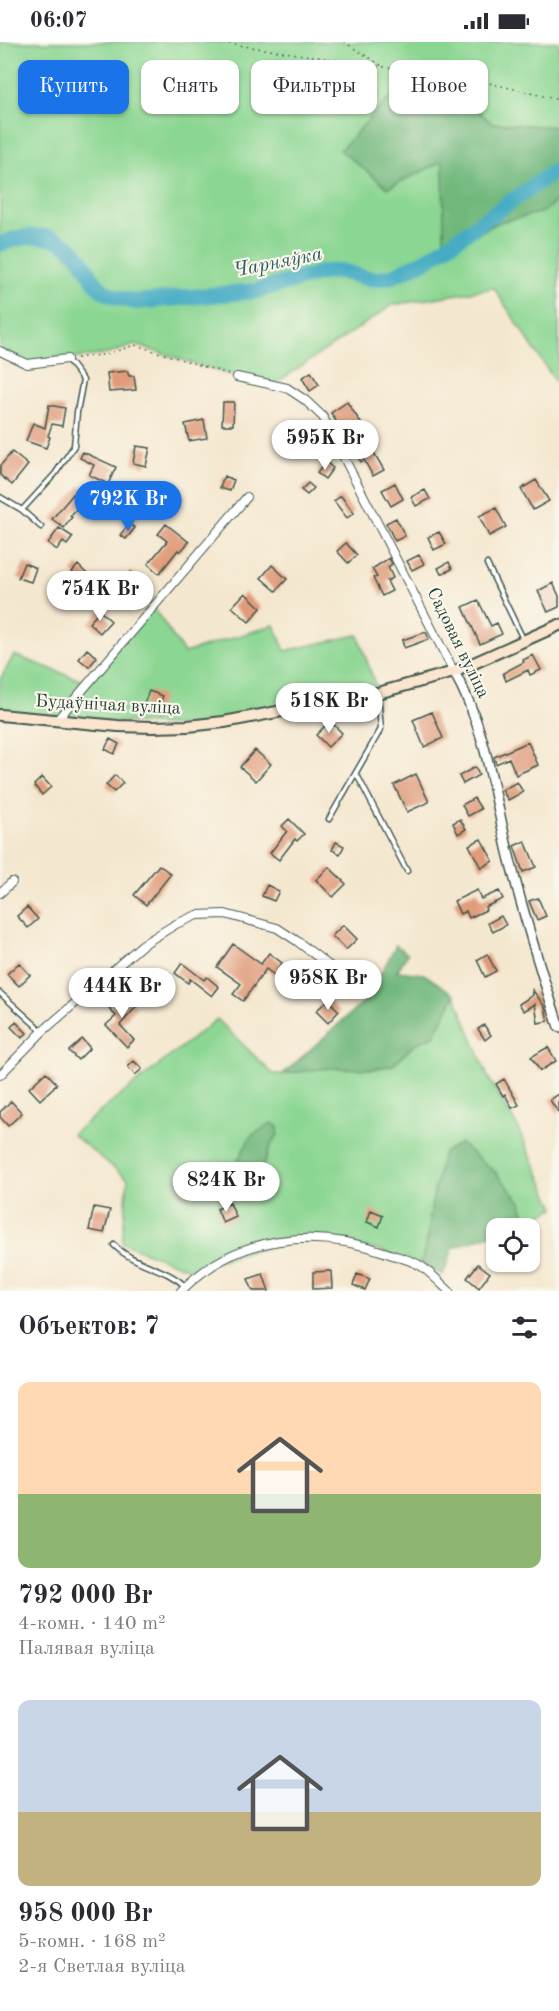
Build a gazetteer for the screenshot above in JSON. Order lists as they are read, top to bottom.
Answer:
{
  "streets": {
    "main road": ["Будаўнічая вуліца"],
    "street": ["Садовая вуліца"]
  },
  "crossings": [
    ["Садовая вуліца", "Будаўнічая вуліца"]
  ],
  "water": ["Чарняўка"],
  "page": {
    "status": "06:07",
    "chip": [
      "Купить",
      "Снять",
      "Фильтры",
      "Новое"
    ],
    "price": [
      "595K Br",
      "792K Br",
      "754K Br",
      "518K Br",
      "958K Br",
      "444K Br",
      "824K Br"
    ],
    "heading": "Объектов: 7",
    "list": [
      {
        "name": "792 000 Br",
        "note": "4-комн. · 140 m² · Палявая вуліца"
      },
      {
        "name": "958 000 Br",
        "note": "5-комн. · 168 m² · 2-я Светлая вуліца"
      }
    ]
  }
}
